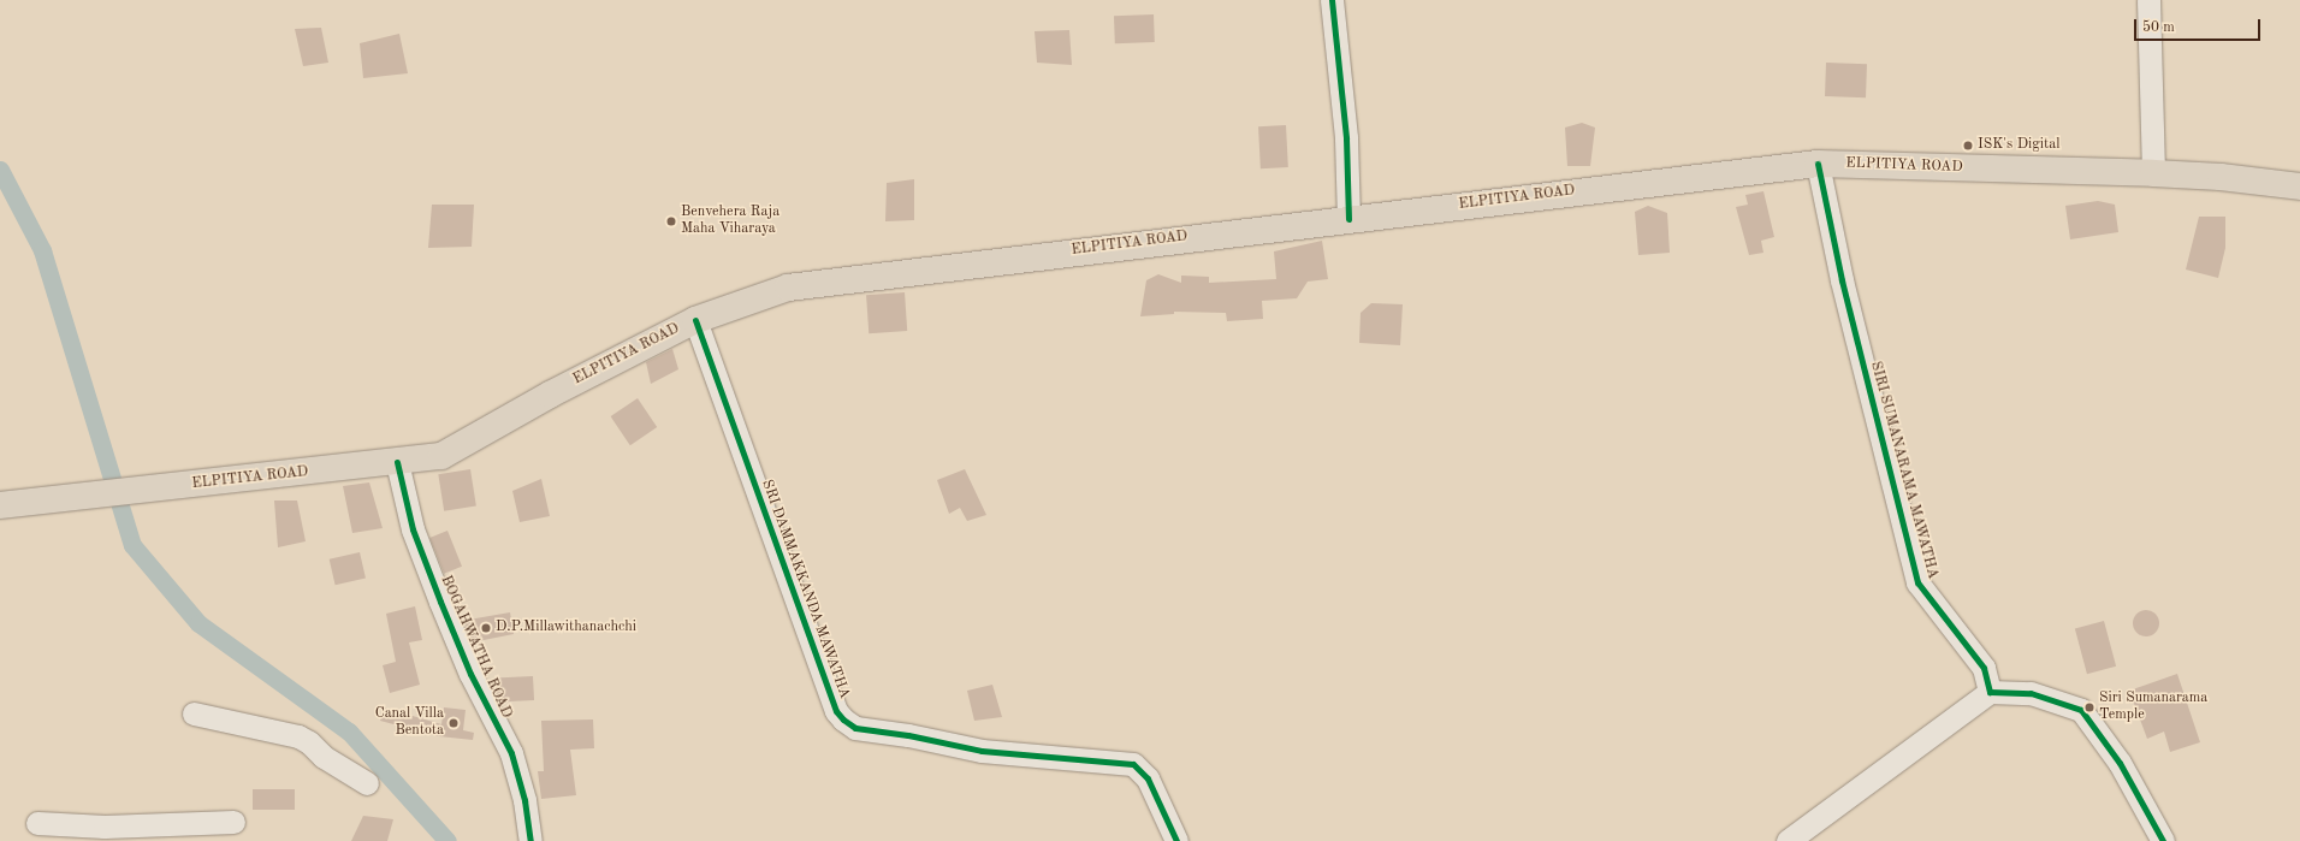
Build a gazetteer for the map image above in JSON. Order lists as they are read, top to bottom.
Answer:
{
  "streets": {
    "main road": ["ELPITIYA ROAD"],
    "street": ["SIRI SUMANARAMA MAWATHA", "SRI DAMMAKKANDA MAWATHA", "BOGAHWATHA ROAD"]
  },
  "crossings": [
    ["ELPITIYA ROAD", "SIRI SUMANARAMA MAWATHA"],
    ["ELPITIYA ROAD", "SRI DAMMAKKANDA MAWATHA"],
    ["ELPITIYA ROAD", "BOGAHWATHA ROAD"]
  ],
  "places": [
    "ISK's Digital",
    "Benvehera Raja Maha Viharaya",
    "D.P.Millawithanachchi",
    "Siri Sumanarama Temple",
    "Canal Villa Bentota"
  ],
  "scale_bar": "50 m"
}
